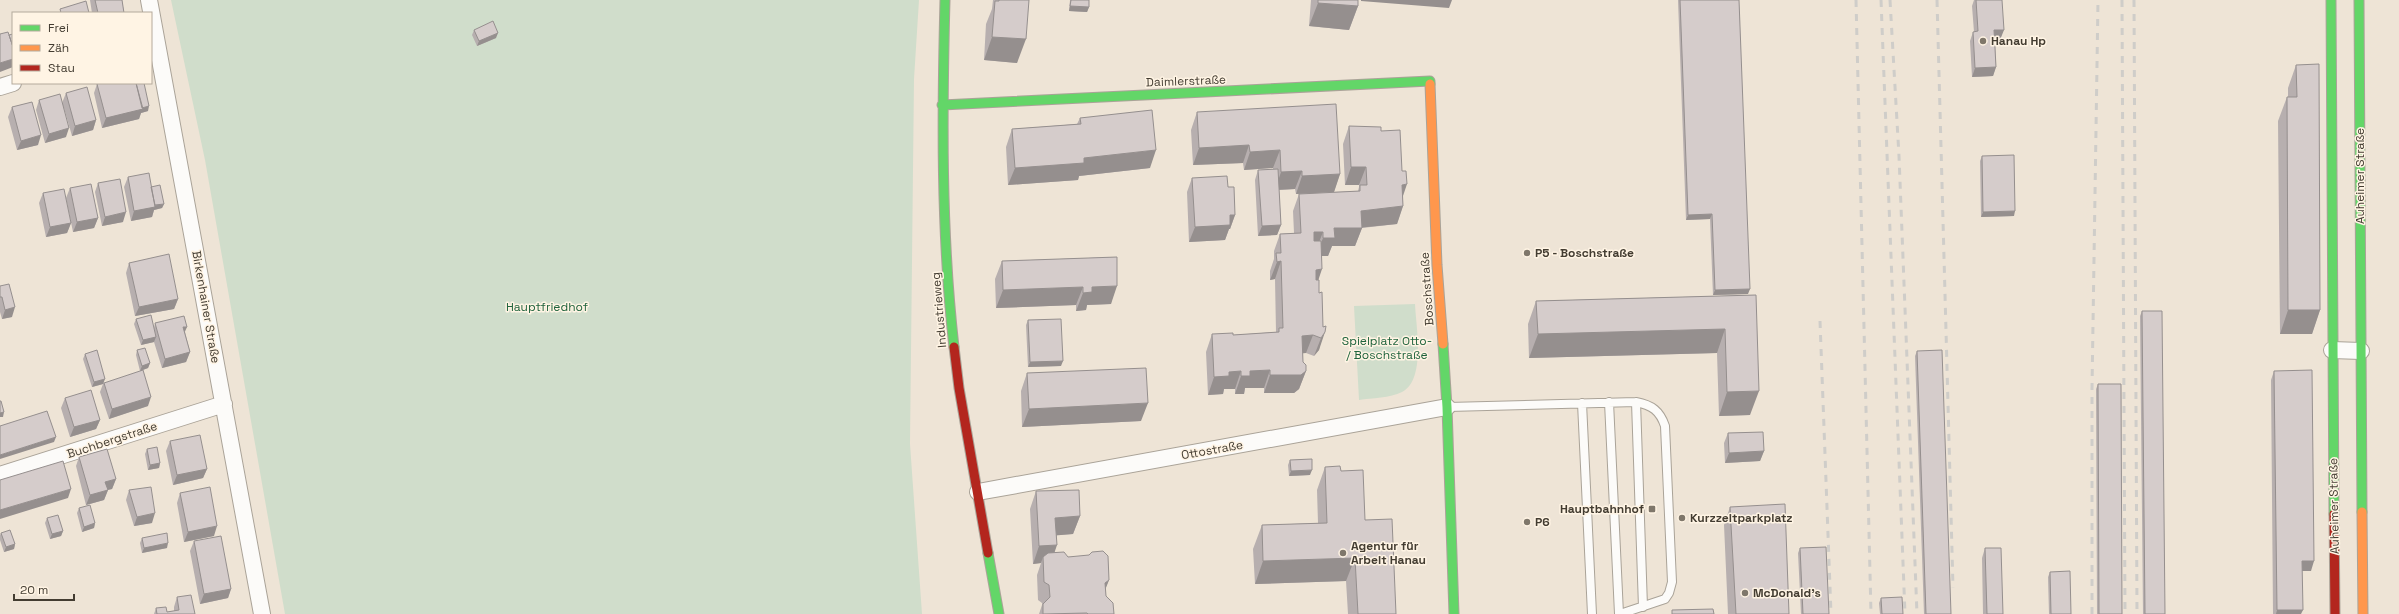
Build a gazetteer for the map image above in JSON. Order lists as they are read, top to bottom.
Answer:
{
  "streets": {
    "street": [
      "Daimlerstraße",
      "Auheimer Straße",
      "Boschstraße",
      "Birkenhainer Straße",
      "Industrieweg",
      "Buchbergstraße",
      "Ottostraße"
    ]
  },
  "crossings": [
    ["Daimlerstraße", "Boschstraße"],
    ["Daimlerstraße", "Industrieweg"],
    ["Boschstraße", "Ottostraße"],
    ["Birkenhainer Straße", "Buchbergstraße"],
    ["Industrieweg", "Ottostraße"]
  ],
  "parks": ["Hauptfriedhof", "Spielplatz Otto- / Boschstraße"],
  "places": {
    "other": [
      "Hanau Hp",
      "P5 - Boschstraße",
      "Kurzzeitparkplatz",
      "P6",
      "Agentur für Arbeit Hanau",
      "McDonald's"
    ],
    "transit": ["Hauptbahnhof"]
  },
  "legend": ["Frei", "Zäh", "Stau"],
  "scale_bar": "20 m"
}
